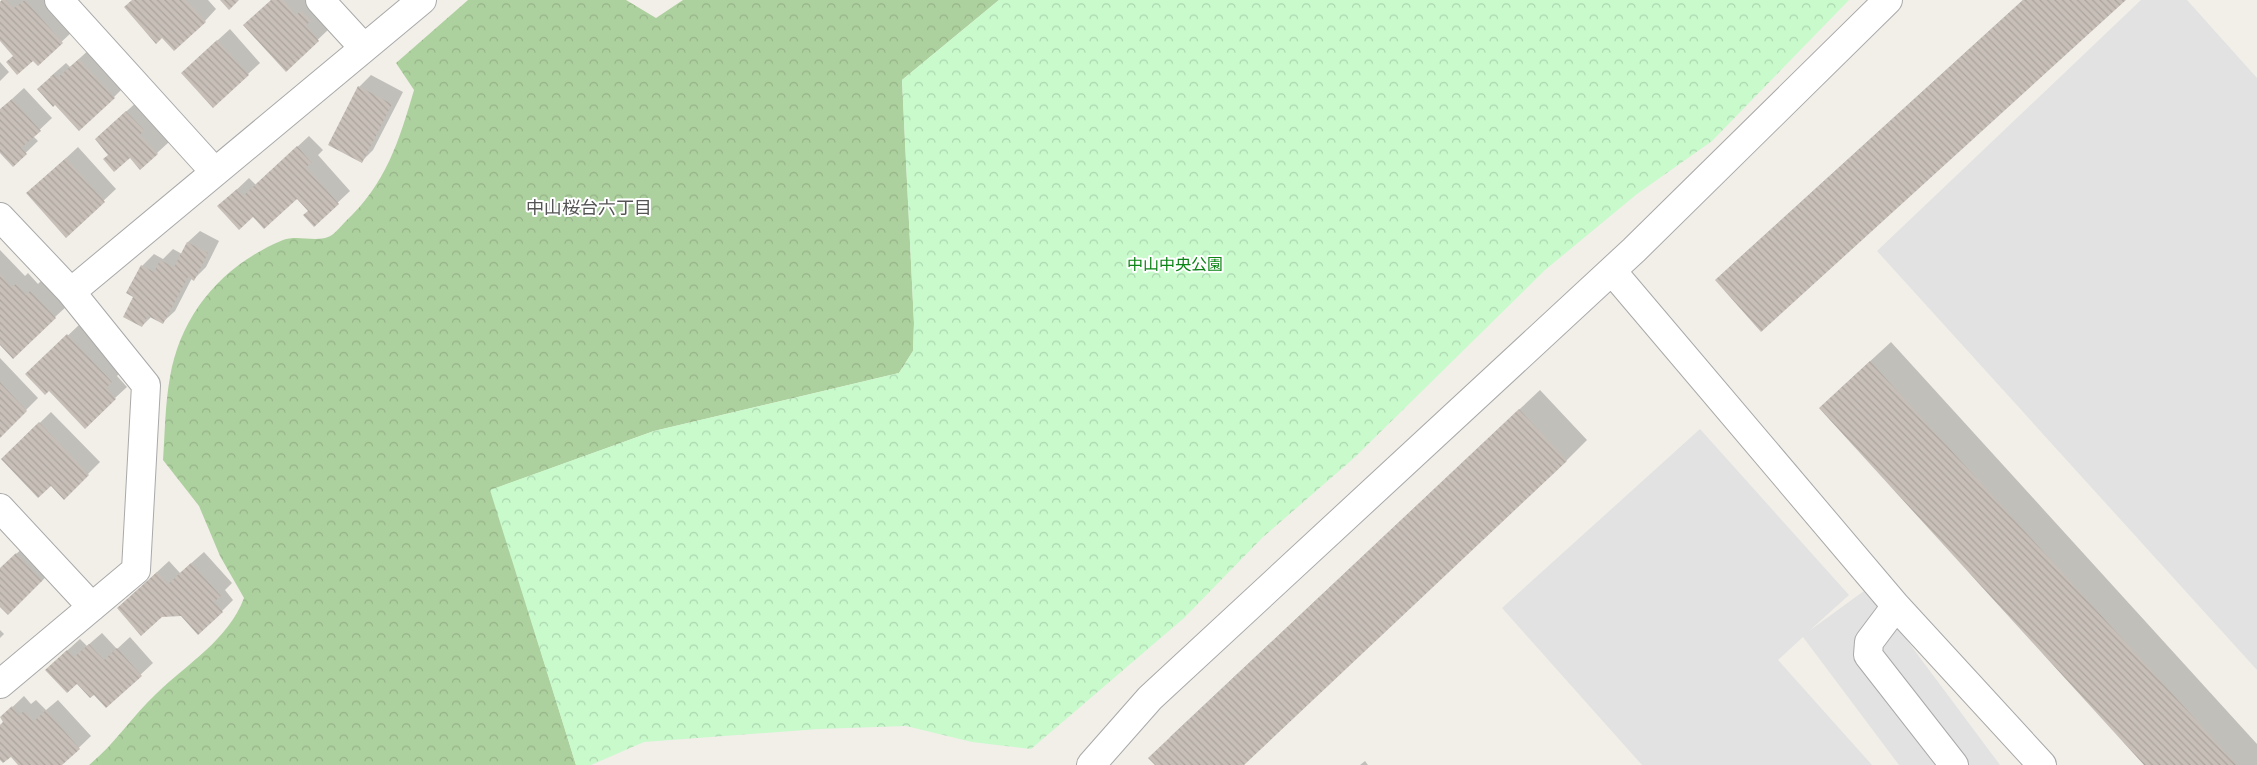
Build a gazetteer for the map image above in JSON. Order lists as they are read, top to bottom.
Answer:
{
  "districts": ["中山桜台六丁目"],
  "parks": ["中山中央公園"]
}
